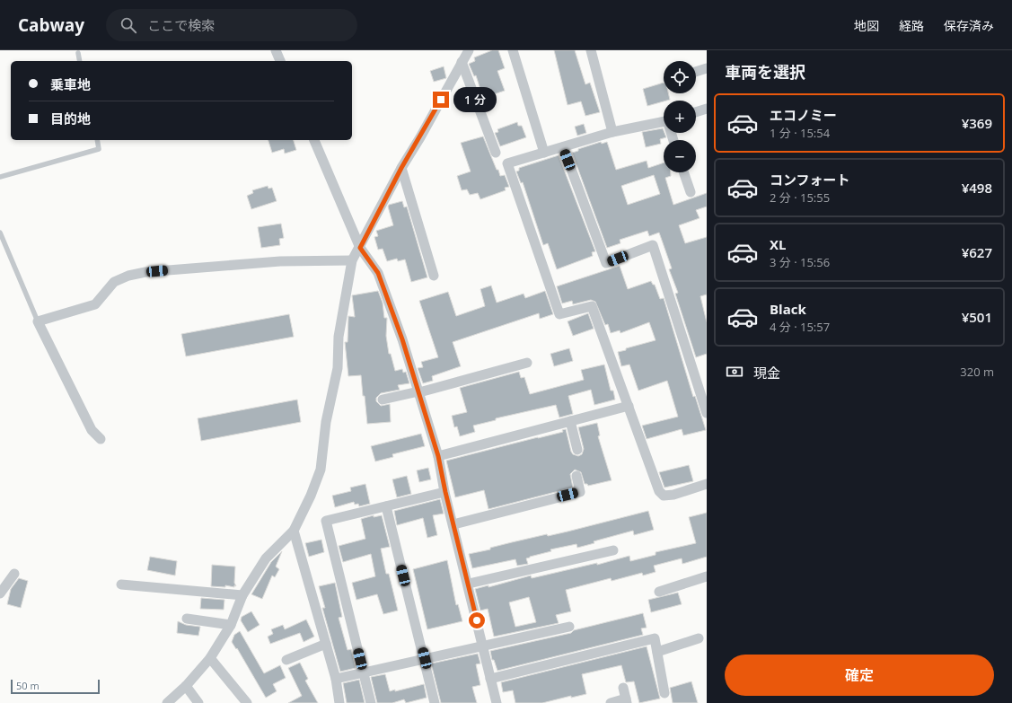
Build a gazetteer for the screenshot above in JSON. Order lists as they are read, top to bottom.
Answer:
{
  "scale_bar": "50 m",
  "page": {
    "header": "Cabway",
    "search": "ここで検索",
    "nav": ["地図", "経路", "保存済み"],
    "heading": "車両を選択",
    "map_buttons": ["+", "−"],
    "banner": ["乗車地", "目的地"],
    "bubble": "1 分",
    "list": [
      {
        "name": "エコノミー",
        "note": "1 分 · 15:54",
        "value": "¥369"
      },
      {
        "name": "コンフォート",
        "note": "2 分 · 15:55",
        "value": "¥498"
      },
      {
        "name": "XL",
        "note": "3 分 · 15:56",
        "value": "¥627"
      },
      {
        "name": "Black",
        "note": "4 分 · 15:57",
        "value": "¥501"
      }
    ],
    "pay": ["現金", "320 m"],
    "buttons": "確定",
    "scale": "50 m"
  }
}
